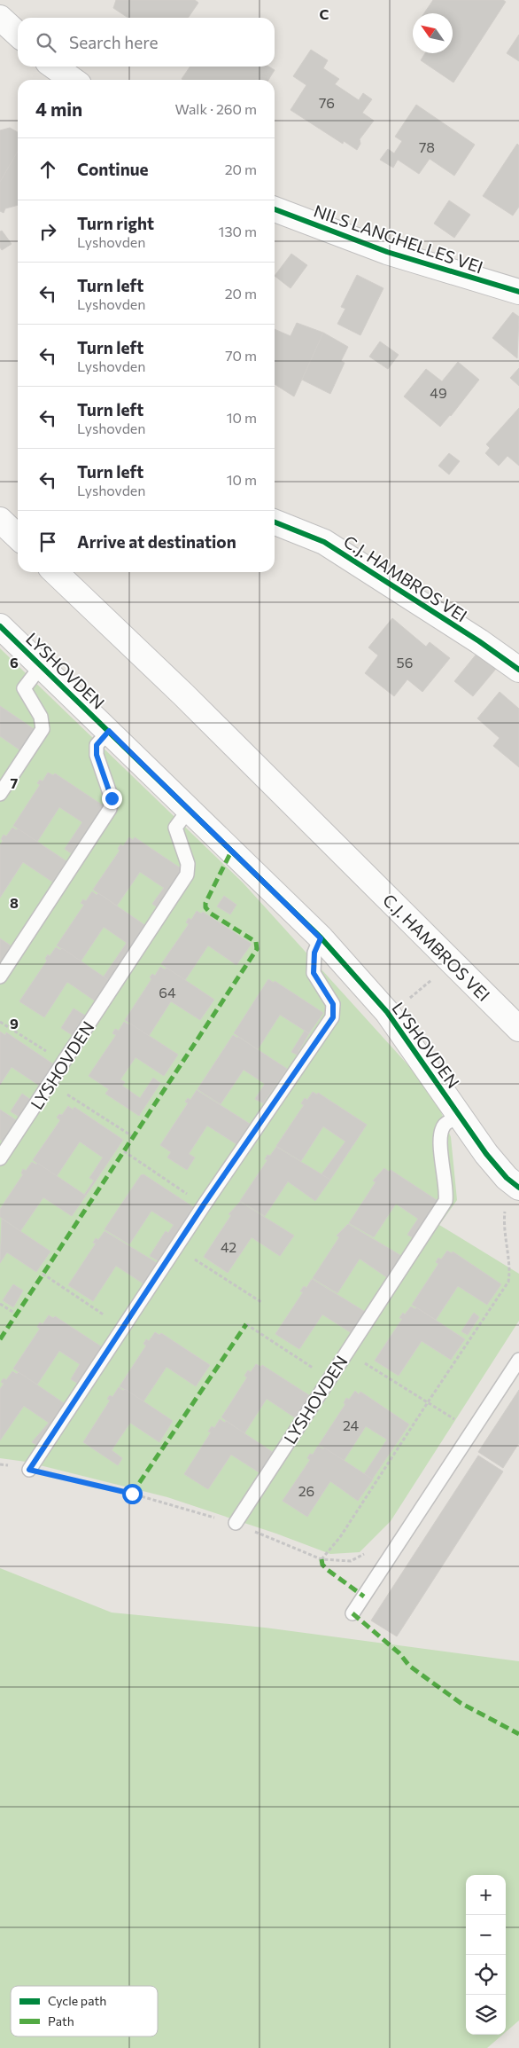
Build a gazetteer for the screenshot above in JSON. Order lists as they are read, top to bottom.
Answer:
{
  "streets": {
    "street": ["NILS LANGHELLES VEI", "C.J. HAMBROS VEI", "LYSHOVDEN"]
  },
  "house_numbers": [
    "76",
    "78",
    "49",
    "56",
    "64",
    "42",
    "24",
    "26"
  ],
  "legend": ["Cycle path", "Path"],
  "north": "top left",
  "page": {
    "search": "Search here",
    "heading": ["4 min", "Walk · 260 m"],
    "list": [
      ["Continue", "20 m"],
      ["Turn right", "Lyshovden", "130 m"],
      ["Turn left", "Lyshovden", "20 m"],
      ["Turn left", "Lyshovden", "70 m"],
      ["Turn left", "Lyshovden", "10 m"],
      ["Turn left", "Lyshovden", "10 m"],
      "Arrive at destination"
    ],
    "map_buttons": ["+", "−"]
  },
  "grid": {
    "columns": ["C"],
    "rows": [
      "6",
      "7",
      "8",
      "9"
    ]
  }
}
